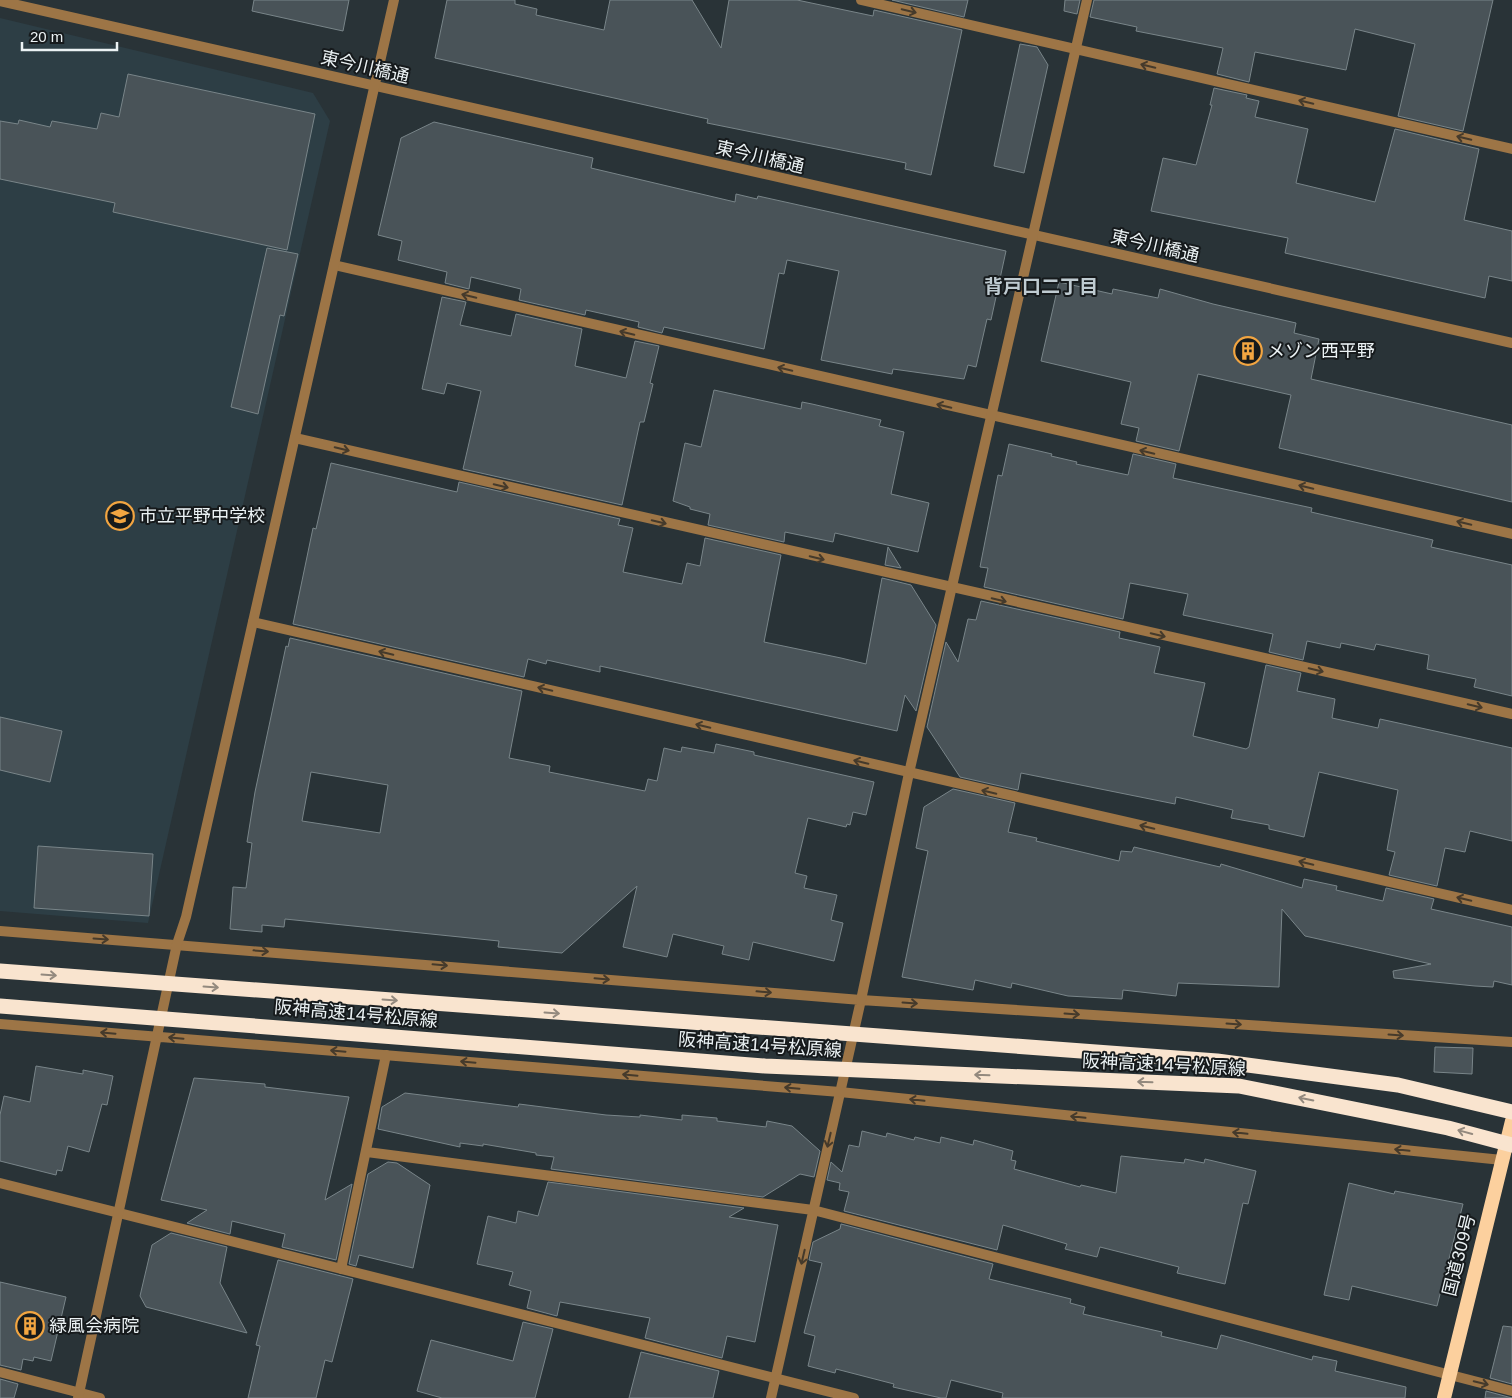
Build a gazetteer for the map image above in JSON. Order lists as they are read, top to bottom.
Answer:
{
  "streets": {
    "highway": ["阪神高速14号松原線", "国道309号"],
    "street": ["東今川橋通"]
  },
  "districts": ["背戸口二丁目"],
  "places": {
    "building": ["メゾン西平野", "緑風会病院"],
    "school or university": ["市立平野中学校"]
  },
  "scale_bar": "20 m"
}
